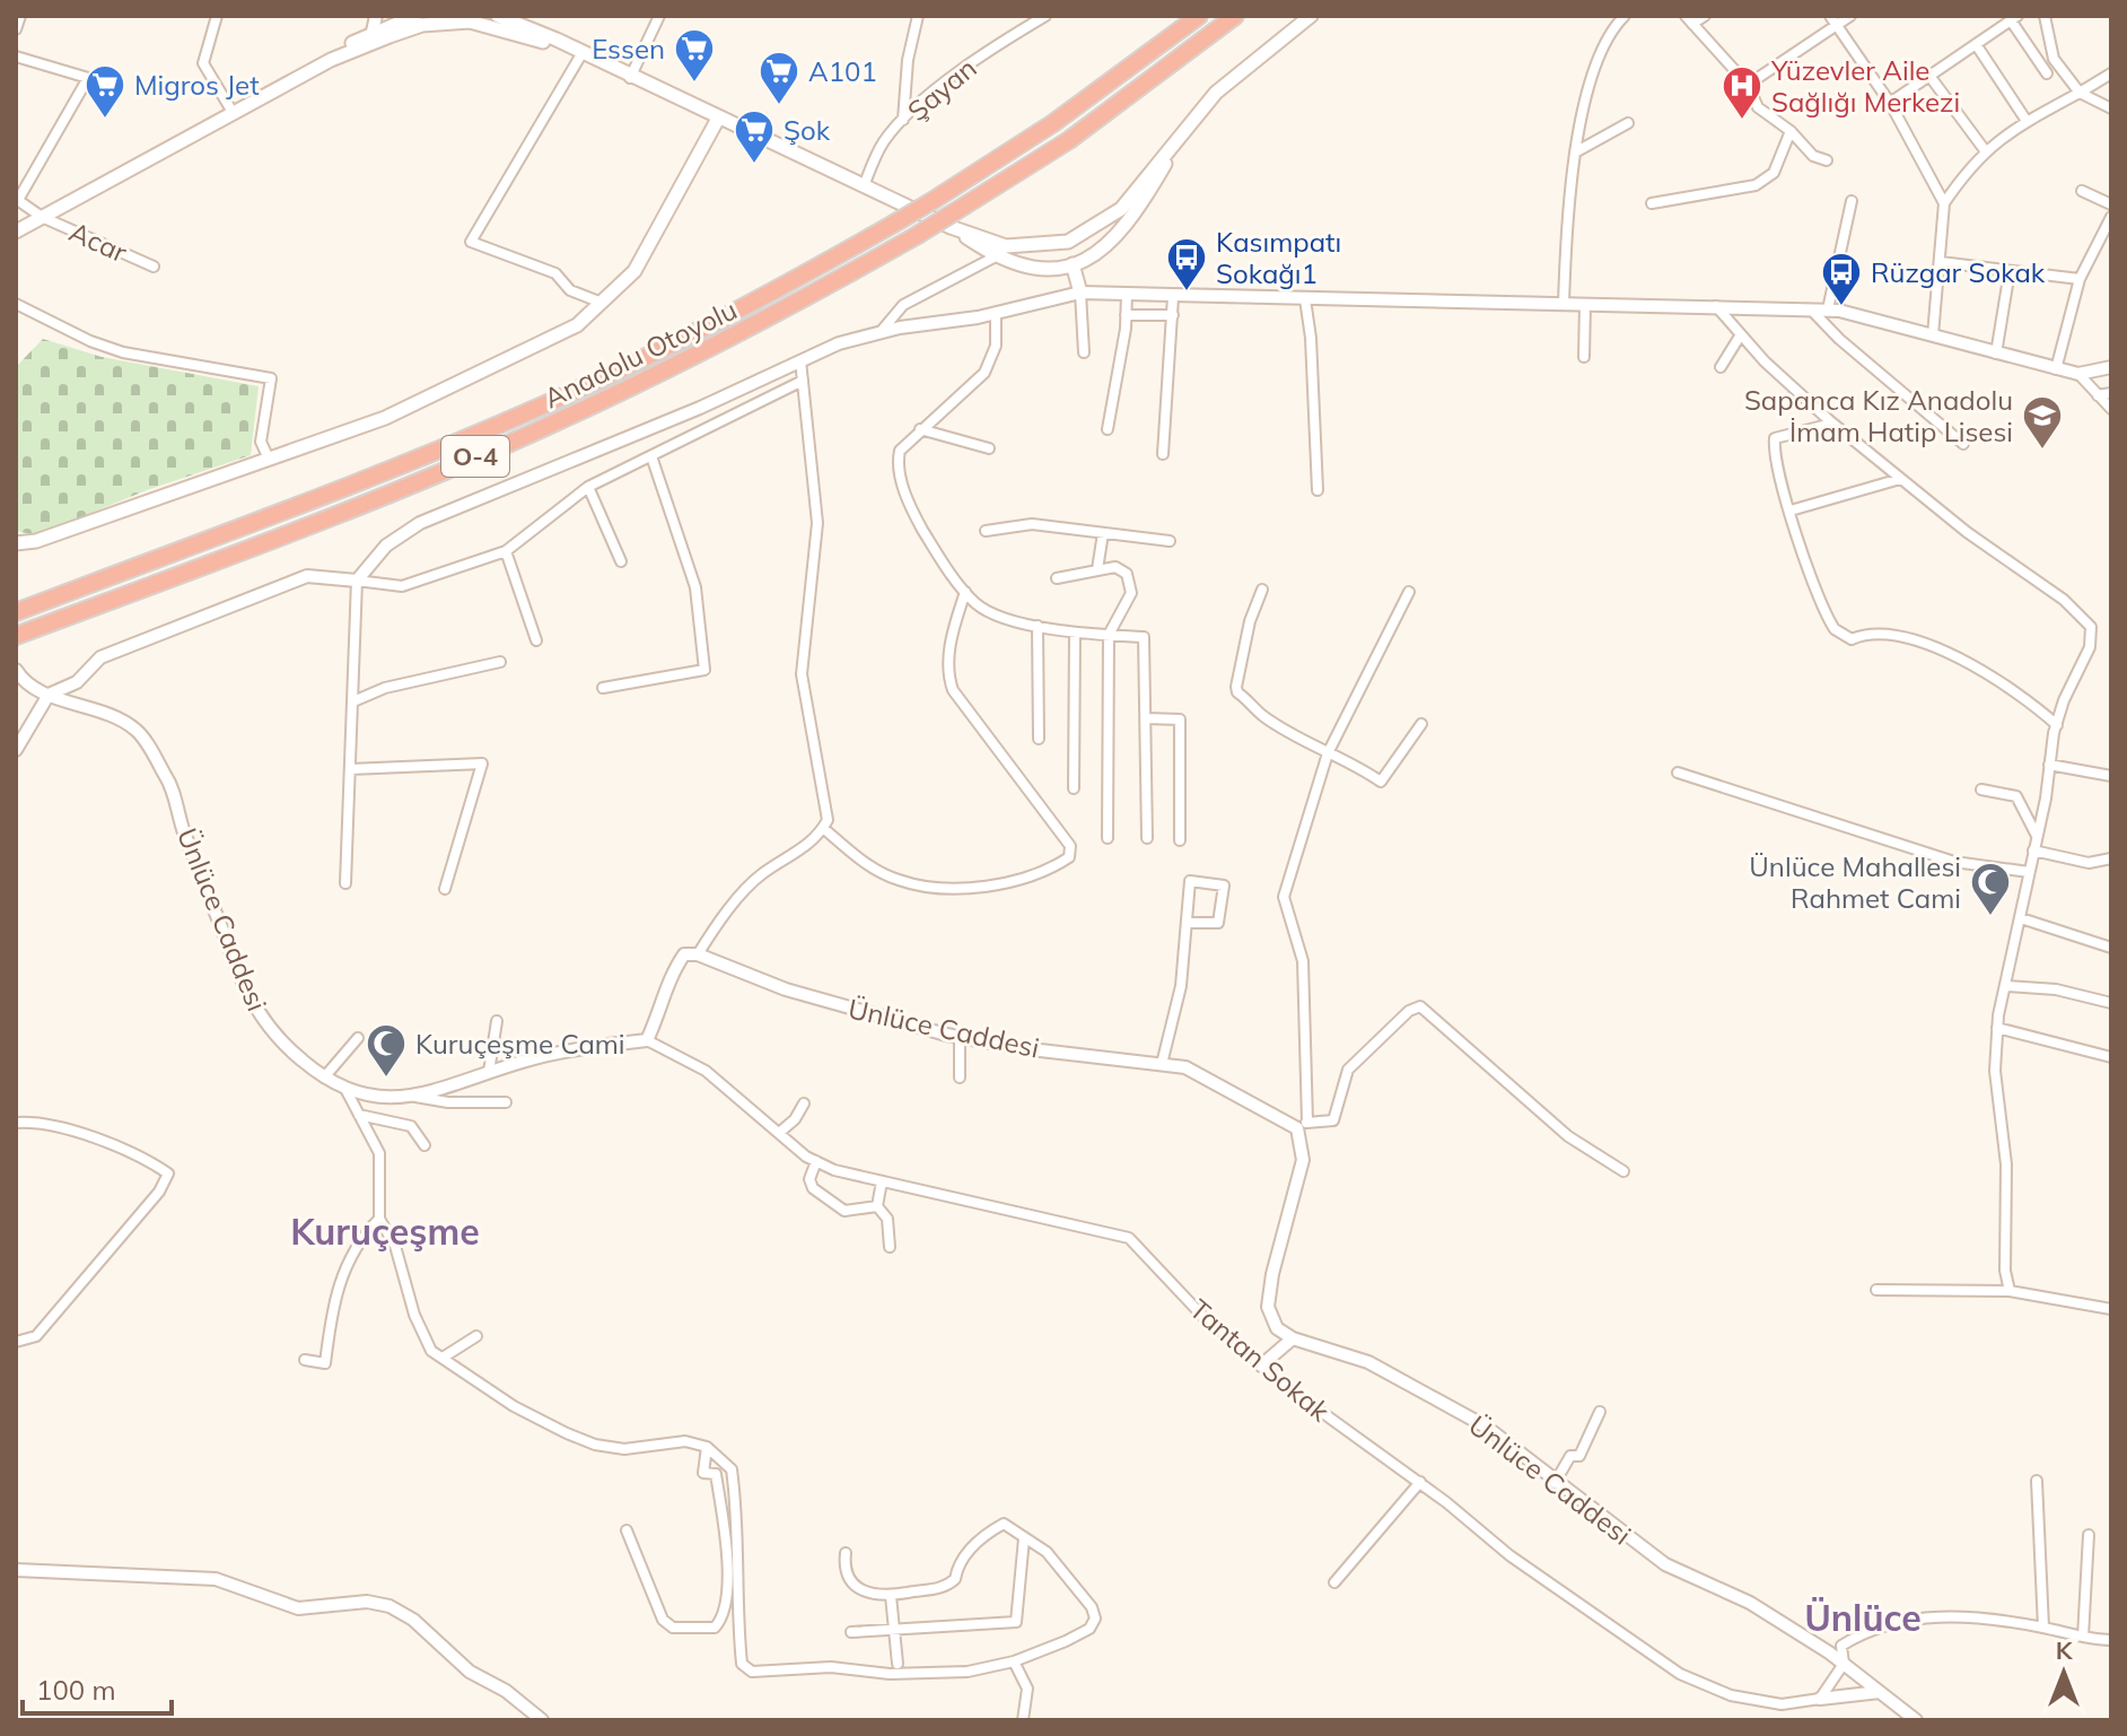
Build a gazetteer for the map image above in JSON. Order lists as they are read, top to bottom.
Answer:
{
  "streets": {
    "highway": ["Anadolu Otoyolu", "O-4"],
    "street": [
      "Şayan",
      "Acar",
      "Ünlüce Caddesi",
      "Tantan Sokak"
    ]
  },
  "crossings": [
    ["Ünlüce Caddesi", "Tantan Sokak"]
  ],
  "districts": ["Kuruçeşme", "Ünlüce"],
  "places": {
    "supermarket": [
      "Essen",
      "A101",
      "Migros Jet",
      "Şok"
    ],
    "hospital": ["Yüzevler Aile Sağlığı Merkezi"],
    "bus stop": ["Kasımpatı Sokağı1", "Rüzgar Sokak"],
    "school or university": ["Sapanca Kız Anadolu İmam Hatip Lisesi"],
    "mosque": ["Ünlüce Mahallesi Rahmet Cami", "Kuruçeşme Cami"]
  },
  "scale_bar": "100 m",
  "north": "top"
}
